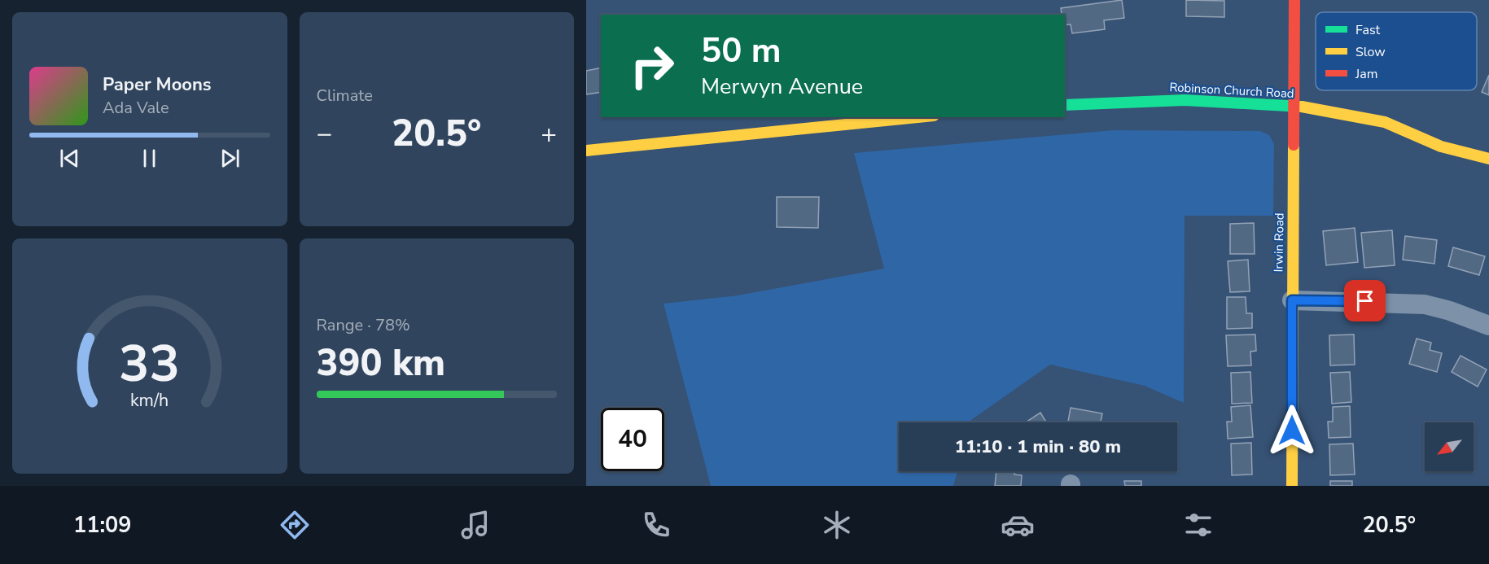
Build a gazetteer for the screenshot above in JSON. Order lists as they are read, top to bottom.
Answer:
{
  "streets": {
    "street": ["Robinson Church Road", "Irwin Road"]
  },
  "crossings": [
    ["Robinson Church Road", "Irwin Road"]
  ],
  "legend": ["Fast", "Slow", "Jam"],
  "north": "bottom left",
  "page": {
    "tile": [
      "Climate",
      ["Range · 78%", "390 km"]
    ],
    "turn": ["50 m", "Merwyn Avenue"],
    "song": ["Paper Moons", "Ada Vale"],
    "heat": ["−", "20.5°", "+"],
    "limit": "40",
    "trip": "11:10 · 1 min · 80 m",
    "tabs": ["11:09", "20.5°"],
    "gauge": ["33", "km/h"]
  }
}
